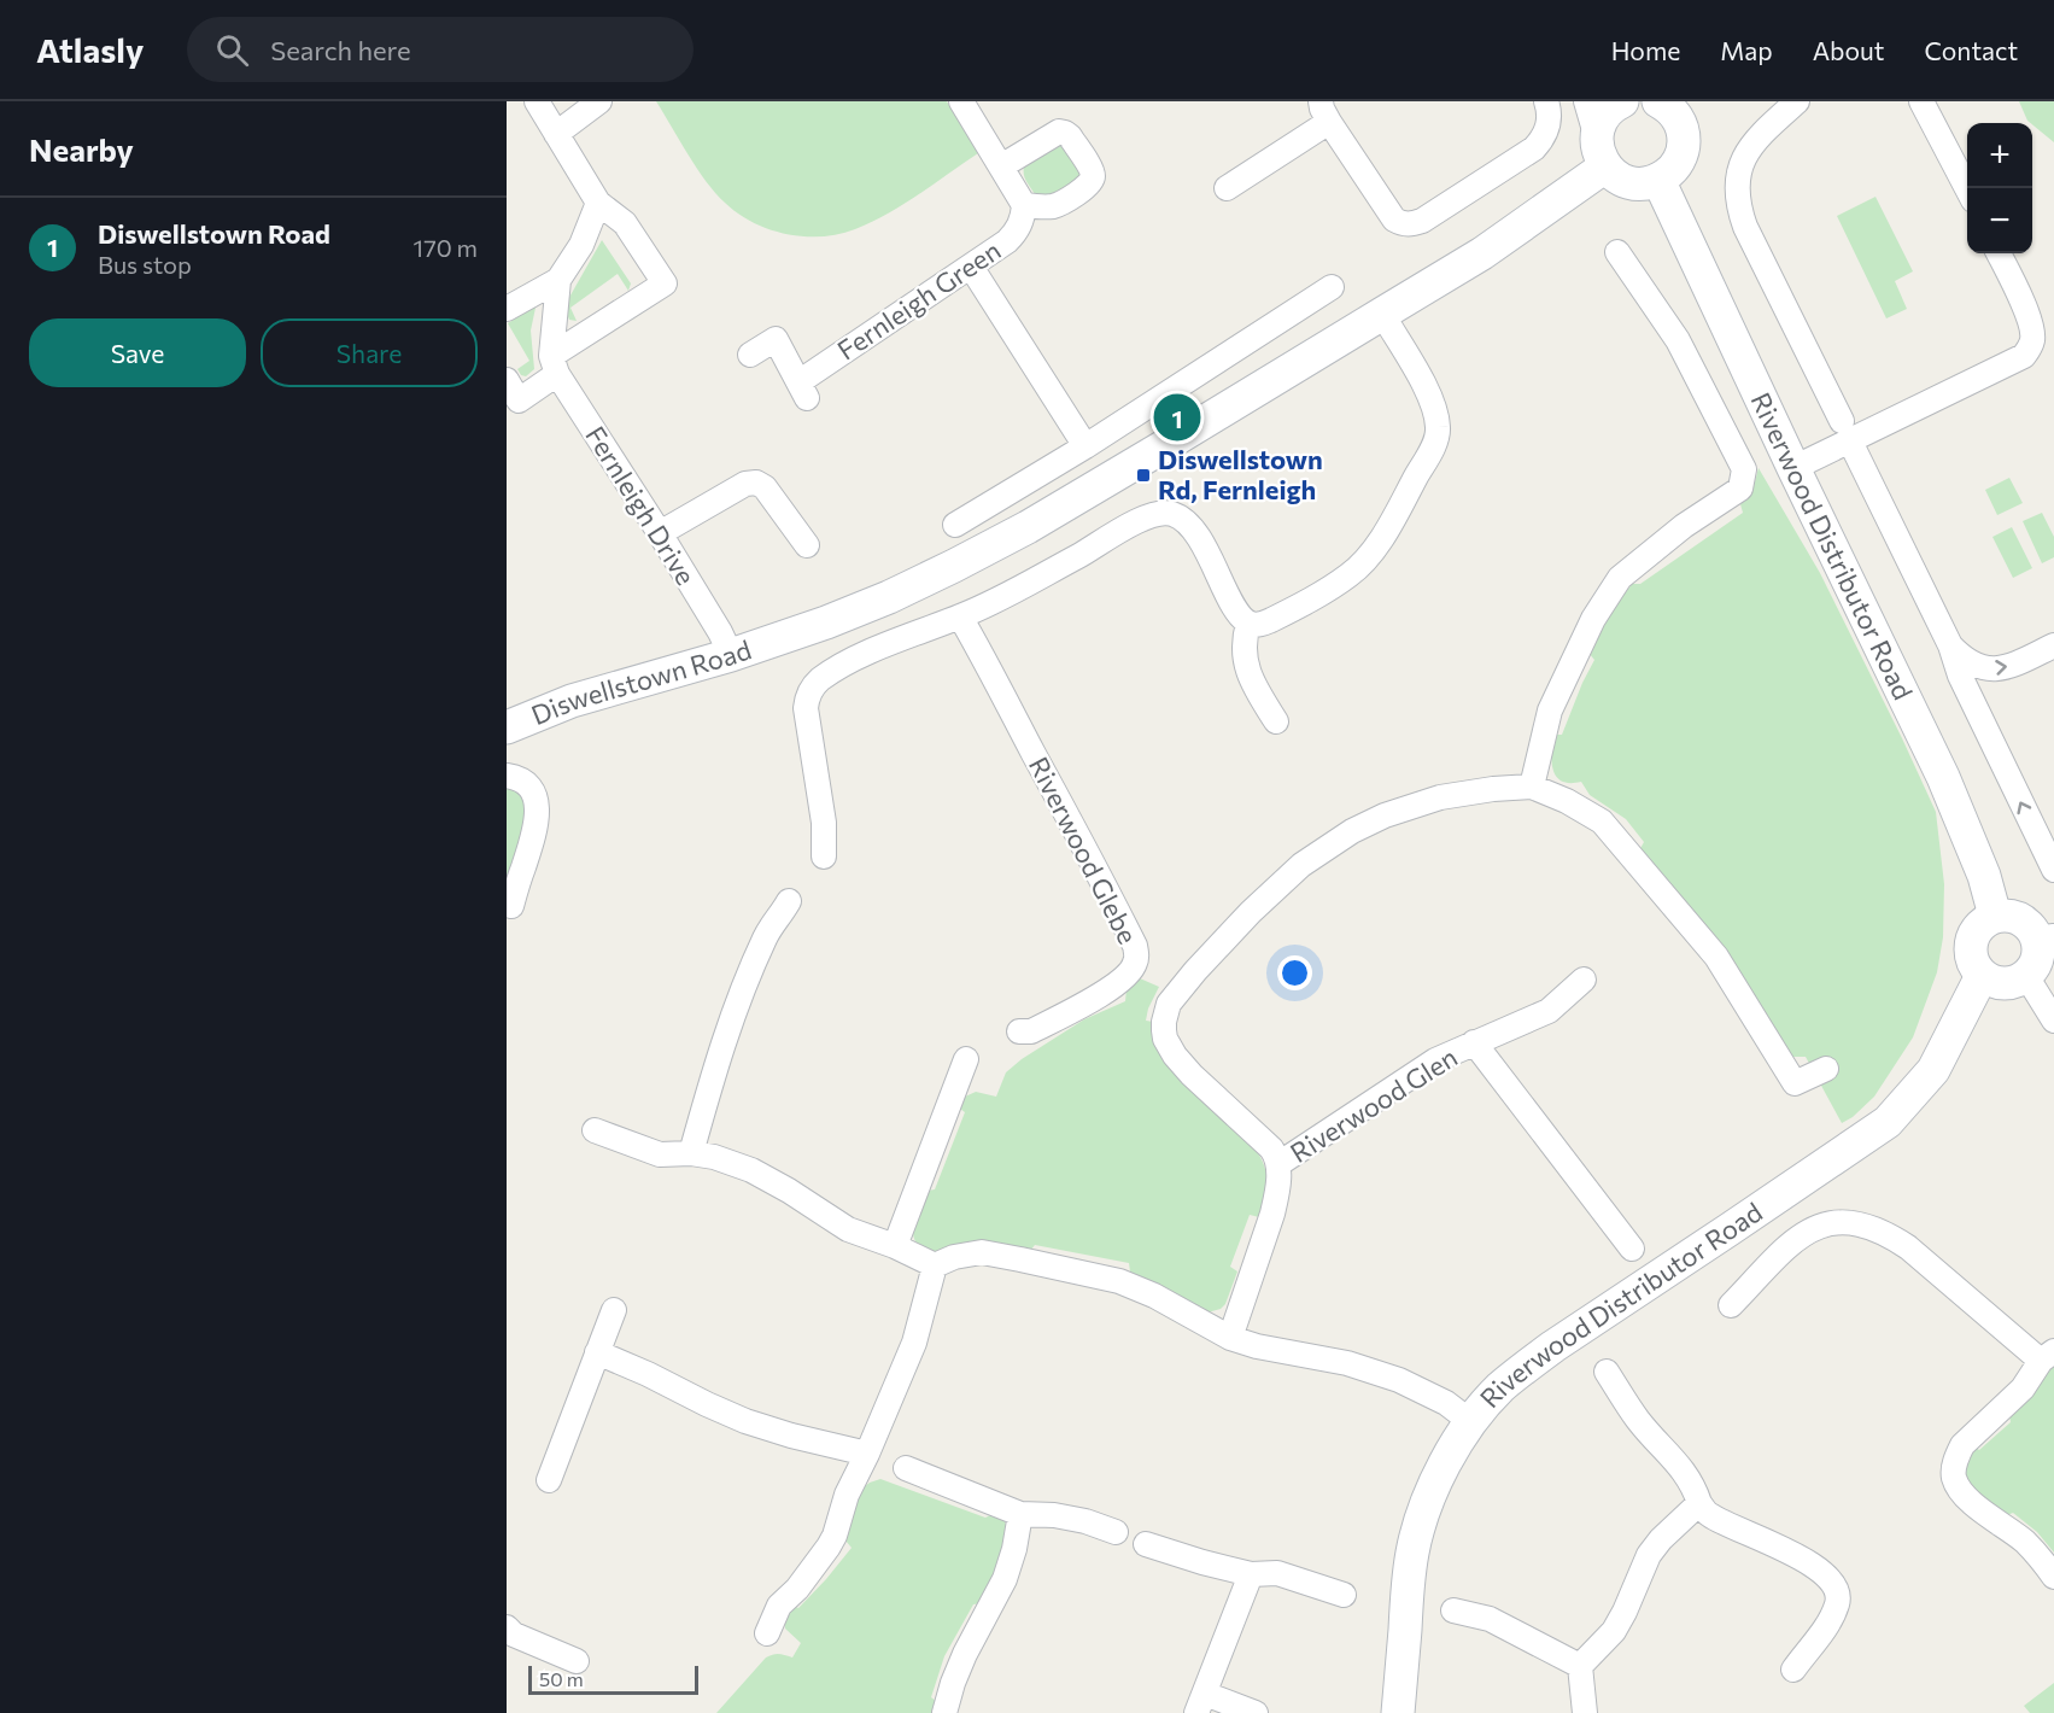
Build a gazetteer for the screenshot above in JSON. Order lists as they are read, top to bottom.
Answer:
{
  "streets": {
    "street": [
      "Fernleigh Green",
      "Fernleigh Drive",
      "Riverwood Distributor Road",
      "Diswellstown Road",
      "Riverwood Glebe",
      "Riverwood Glen"
    ]
  },
  "crossings": [
    ["Fernleigh Drive", "Diswellstown Road"]
  ],
  "places": {
    "transit": ["Diswellstown Rd, Fernleigh"]
  },
  "scale_bar": "50 m",
  "page": {
    "header": "Atlasly",
    "search": "Search here",
    "nav": [
      "Home",
      "Map",
      "About",
      "Contact"
    ],
    "heading": "Nearby",
    "map_buttons": ["+", "−"],
    "list": [
      {
        "mark": "1",
        "name": "Diswellstown Road",
        "note": "Bus stop",
        "value": "170 m"
      }
    ],
    "buttons": ["Save", "Share"],
    "pins": "1",
    "scale": "50 m"
  }
}
